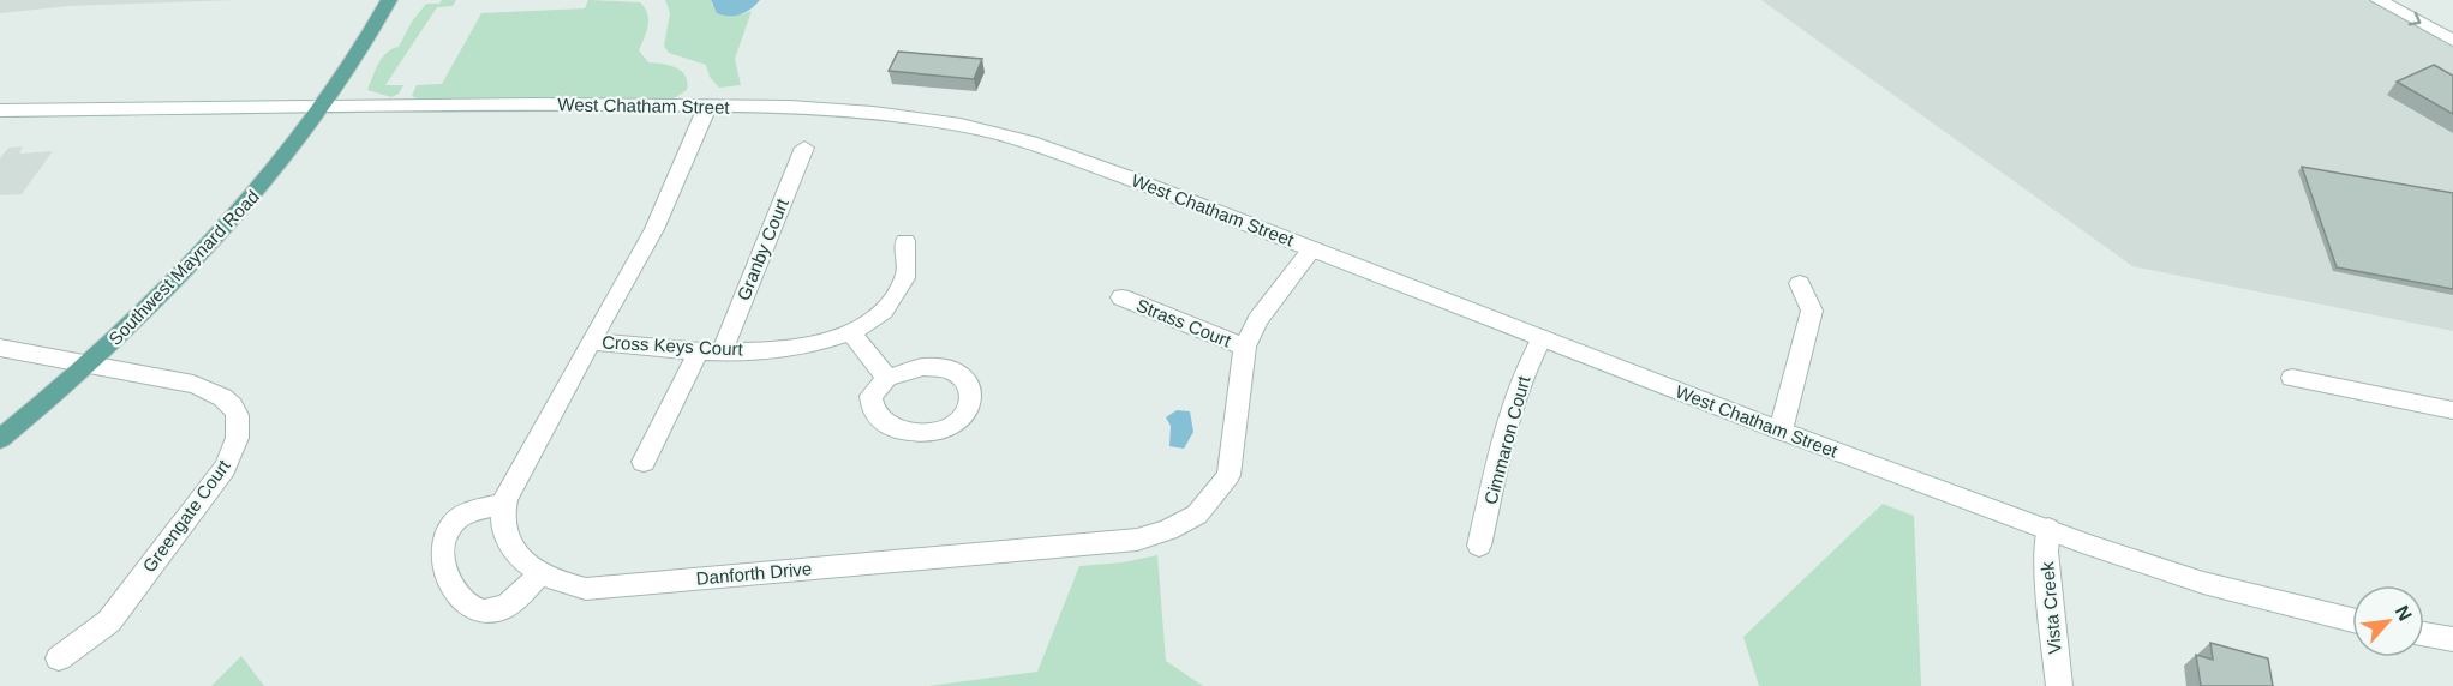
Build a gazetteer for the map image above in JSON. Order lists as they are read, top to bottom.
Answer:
{
  "streets": {
    "main road": ["Southwest Maynard Road"],
    "street": [
      "West Chatham Street",
      "Granby Court",
      "Strass Court",
      "Cross Keys Court",
      "Cimmaron Court",
      "Greengate Court",
      "Danforth Drive",
      "Vista Creek"
    ]
  },
  "crossings": [
    ["West Chatham Street", "Southwest Maynard Road"],
    ["West Chatham Street", "Cimmaron Court"],
    ["West Chatham Street", "Danforth Drive"],
    ["West Chatham Street", "Vista Creek"],
    ["Granby Court", "Cross Keys Court"],
    ["Southwest Maynard Road", "Greengate Court"],
    ["Strass Court", "Danforth Drive"],
    ["Cross Keys Court", "Danforth Drive"]
  ],
  "north": "top right"
}
